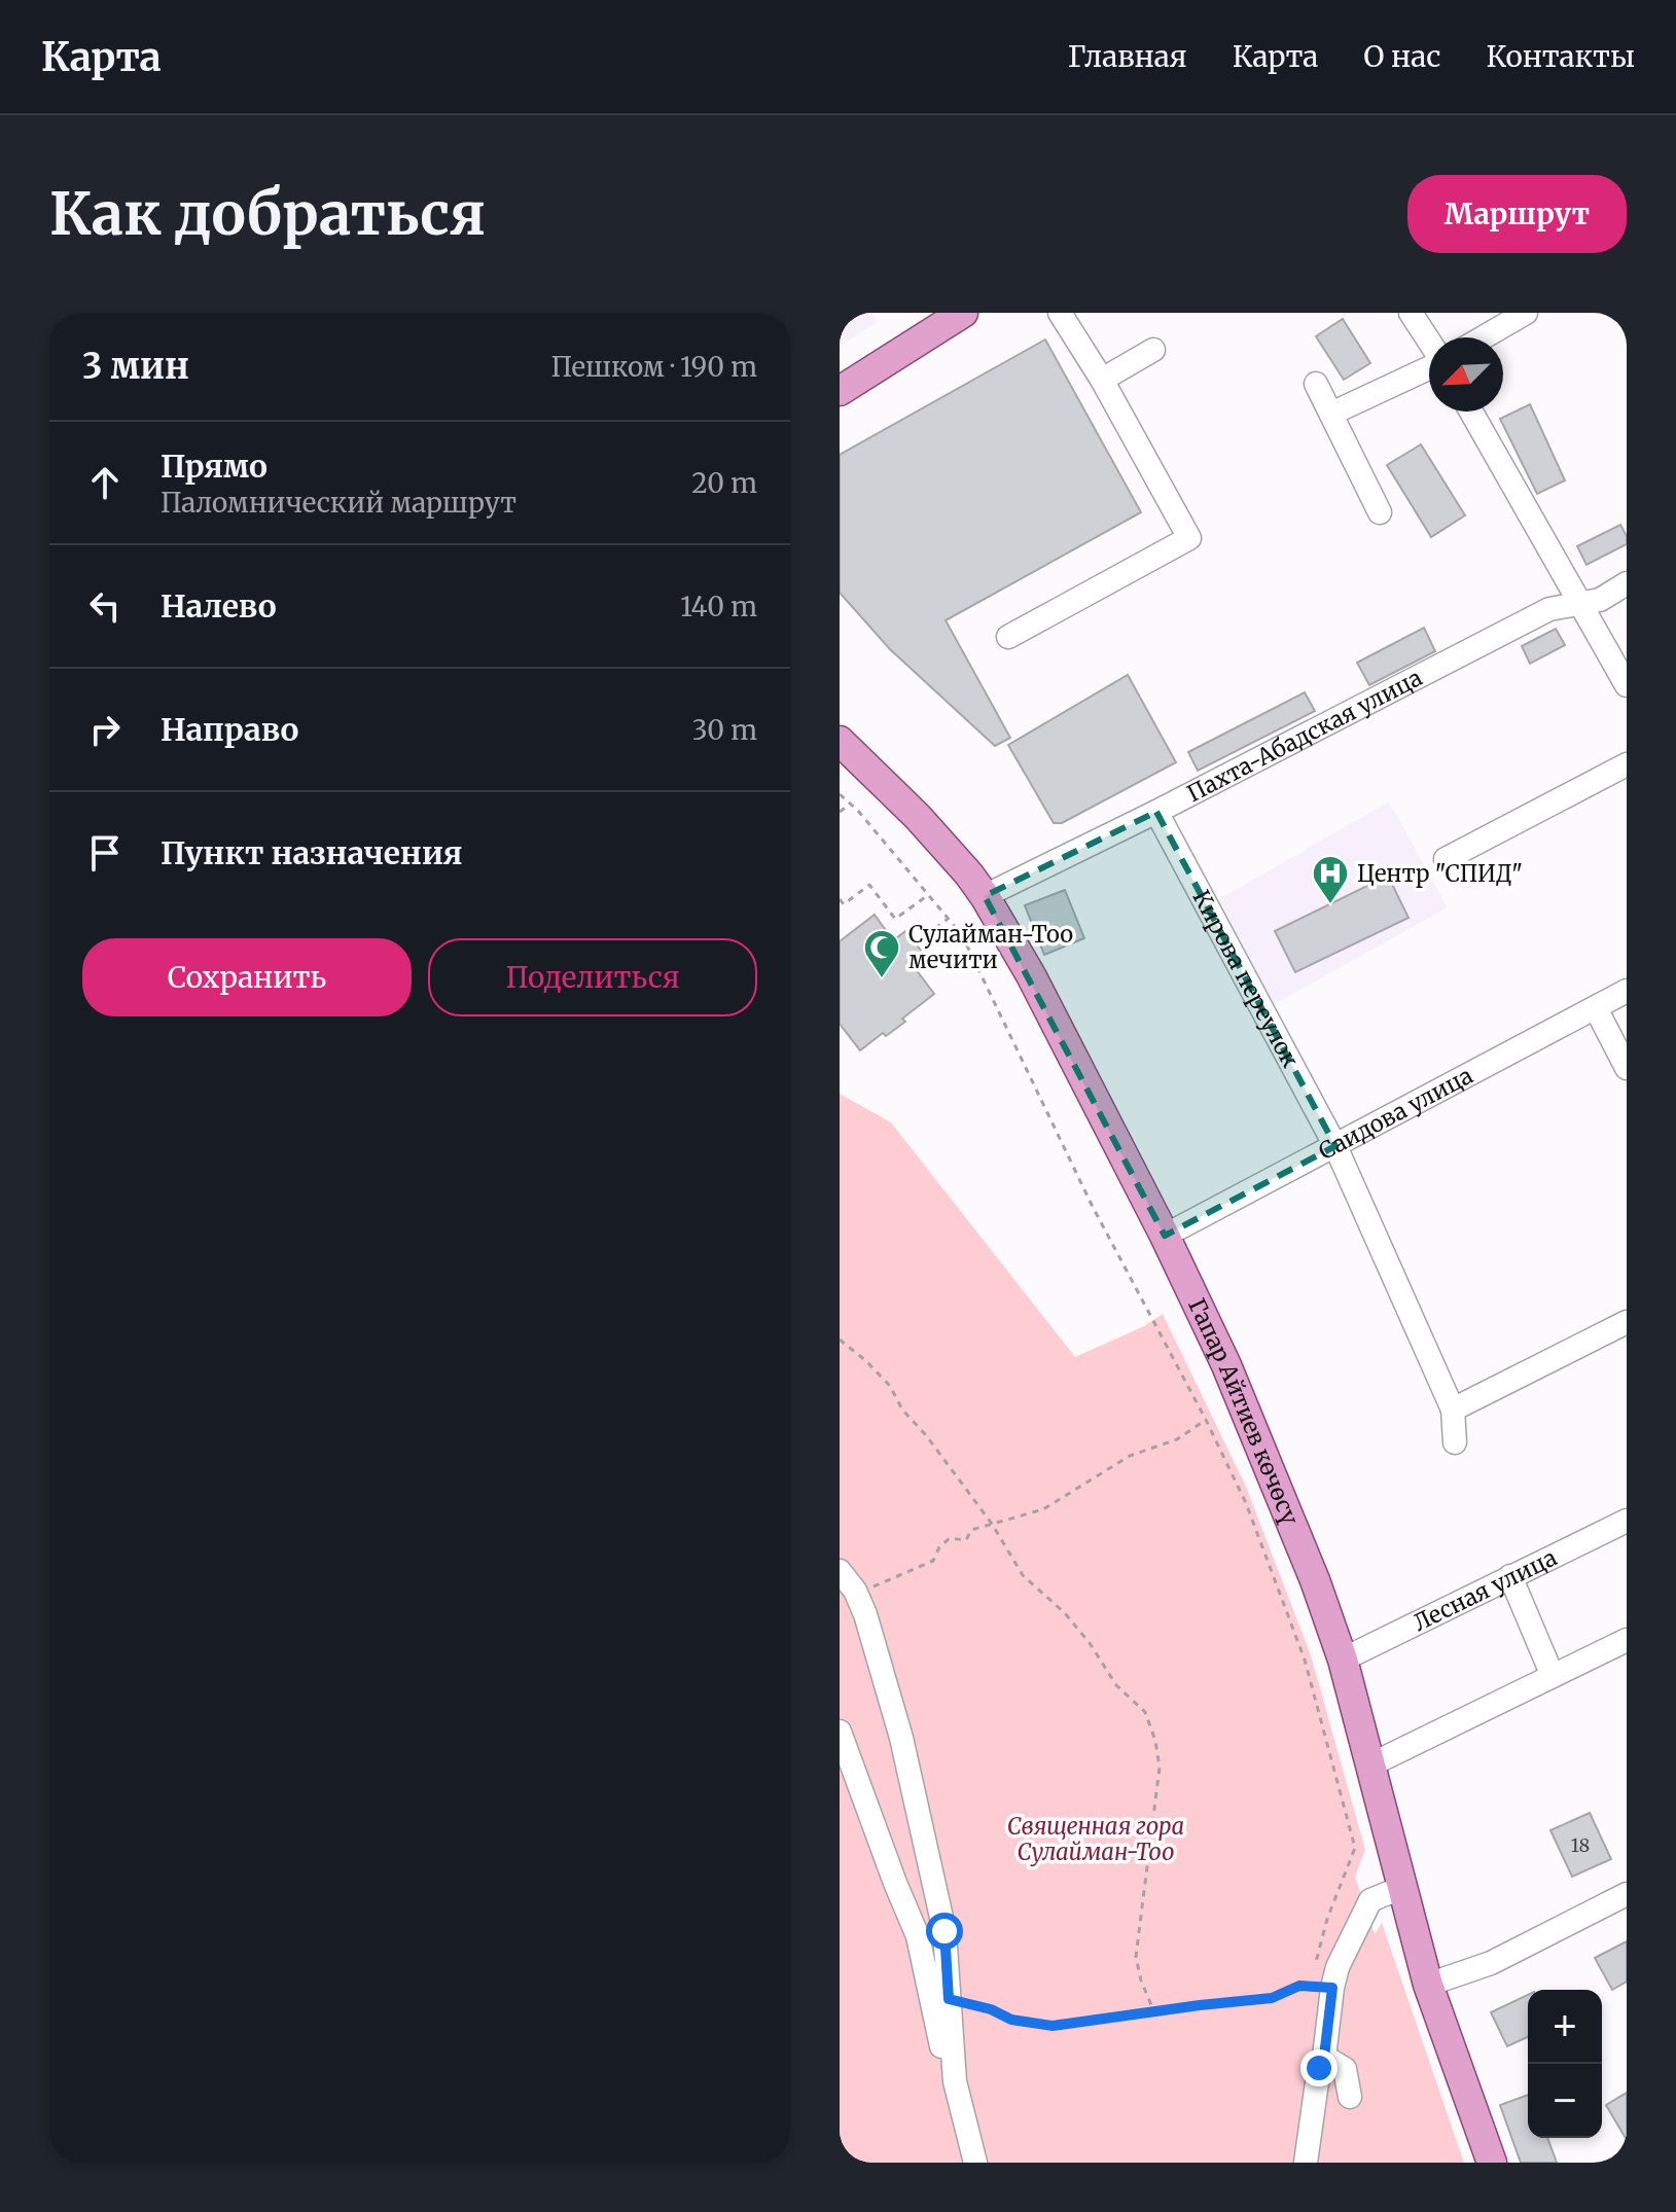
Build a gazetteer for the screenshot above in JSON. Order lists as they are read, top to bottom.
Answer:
{
  "streets": {
    "main road": ["Гапар Айтиев көчөсү"],
    "street": [
      "Пахта-Абадская улица",
      "Кирова переулок",
      "Саидова улица",
      "Лесная улица"
    ]
  },
  "crossings": [
    ["Пахта-Абадская улица", "Кирова переулок"],
    ["Пахта-Абадская улица", "Гапар Айтиев көчөсү"],
    ["Кирова переулок", "Саидова улица"],
    ["Саидова улица", "Гапар Айтиев көчөсү"],
    ["Гапар Айтиев көчөсү", "Лесная улица"]
  ],
  "parks": ["Священная гора Сулайман-Тоо"],
  "places": {
    "hospital": ["Центр \"СПИД\""],
    "mosque": ["Сулайман-Тоо мечити"]
  },
  "house_numbers": ["18"],
  "north": "bottom left",
  "page": {
    "header": "Карта",
    "nav": [
      "Главная",
      "Карта",
      "О нас",
      "Контакты"
    ],
    "buttons": [
      "Маршрут",
      ["Сохранить", "Поделиться"]
    ],
    "title": "Как добраться",
    "heading": ["3 мин", "Пешком · 190 m"],
    "list": [
      ["Прямо", "Паломнический маршрут", "20 m"],
      ["Налево", "140 m"],
      ["Направо", "30 m"],
      "Пункт назначения"
    ],
    "map_buttons": ["+", "−"]
  }
}
